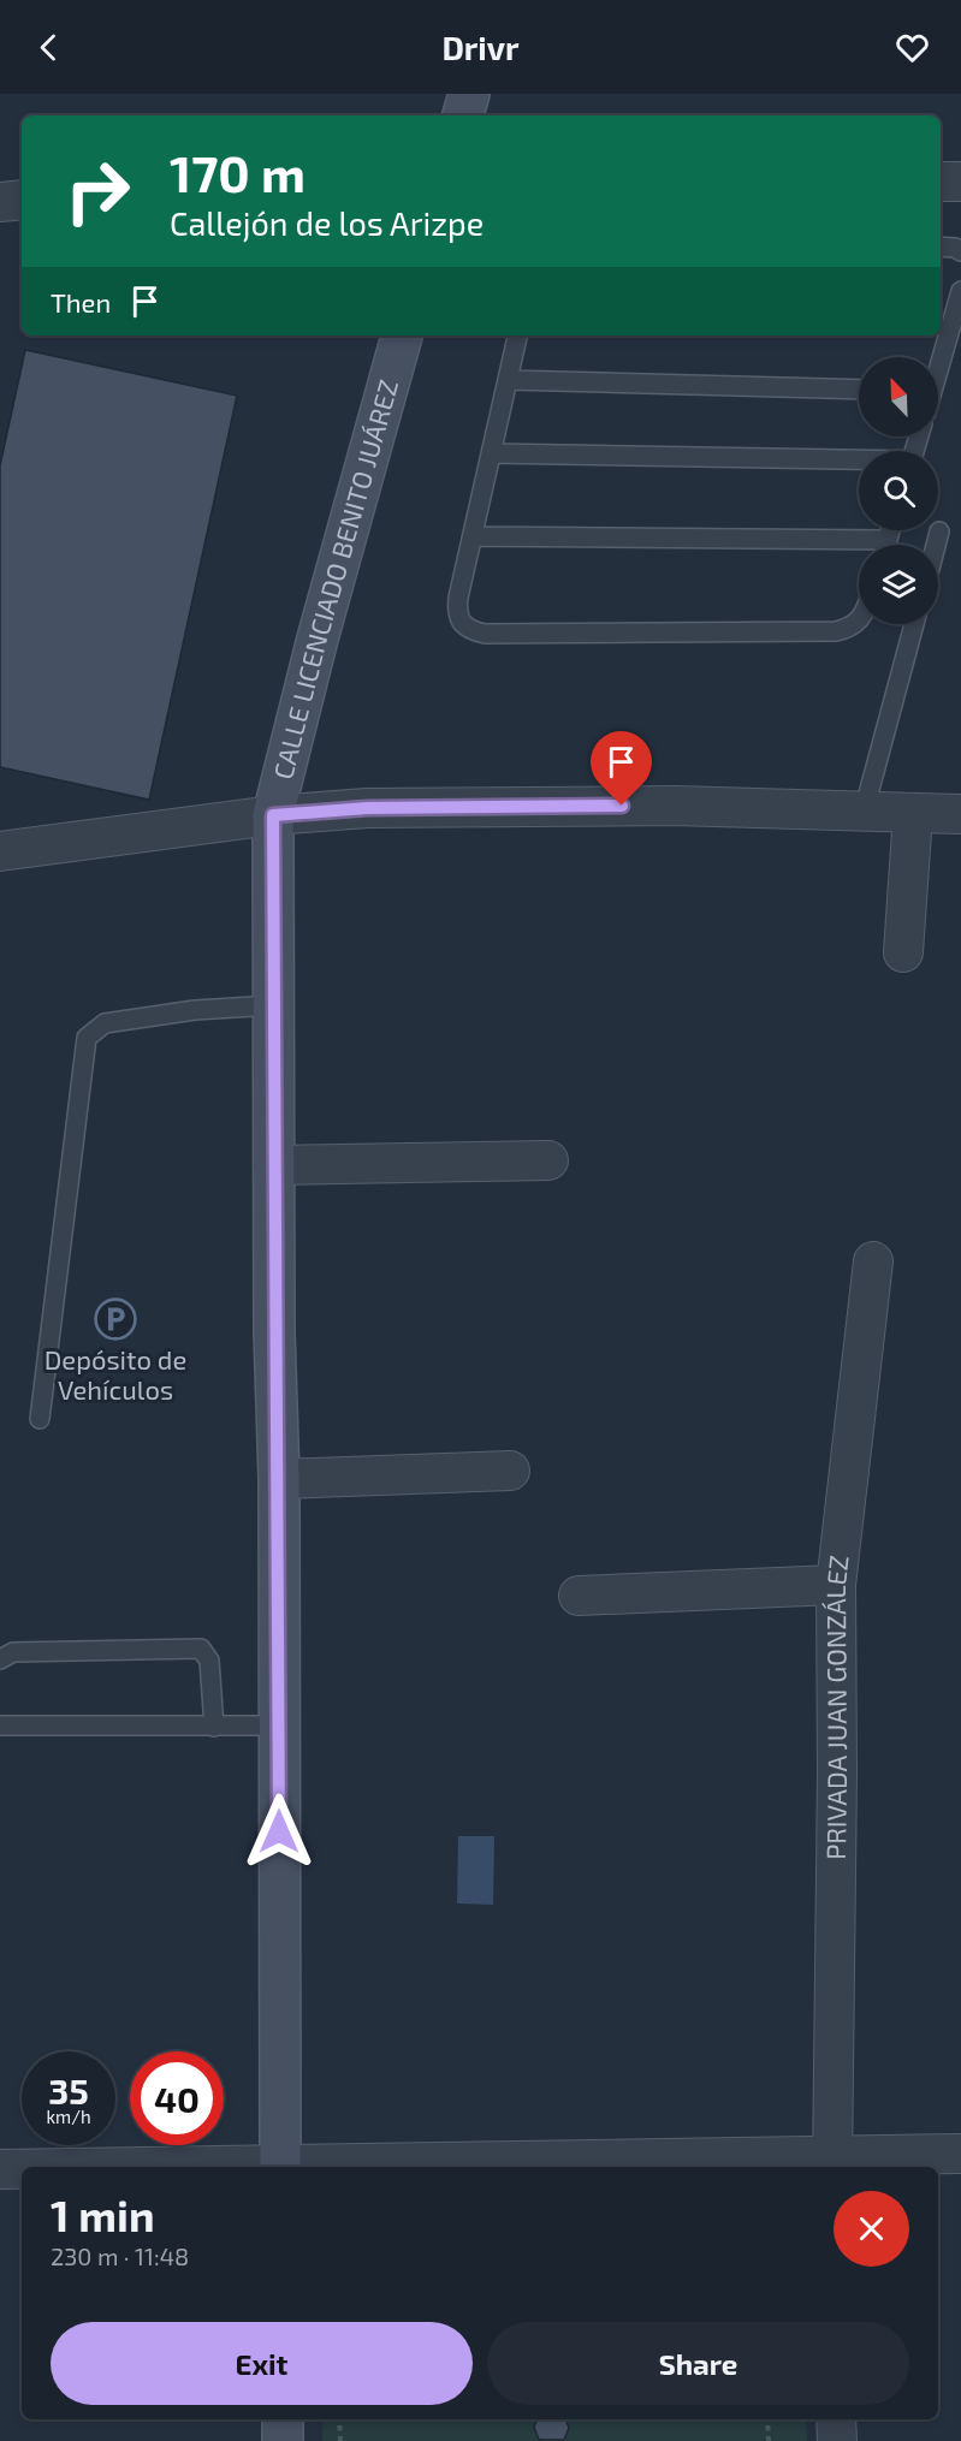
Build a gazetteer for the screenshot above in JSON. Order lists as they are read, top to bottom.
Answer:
{
  "streets": {
    "street": ["CALLE LICENCIADO BENITO JUÁREZ", "PRIVADA JUAN GONZÁLEZ"]
  },
  "places": {
    "parking": ["Depósito de Vehículos"]
  },
  "north": "top left",
  "page": {
    "header": "Drivr",
    "turn": ["170 m", "Callejón de los Arizpe"],
    "then": "Then",
    "speed": "35 km/h",
    "limit": "40",
    "heading": ["1 min", "230 m · 11:48"],
    "buttons": ["Exit", "Share"]
  }
}
